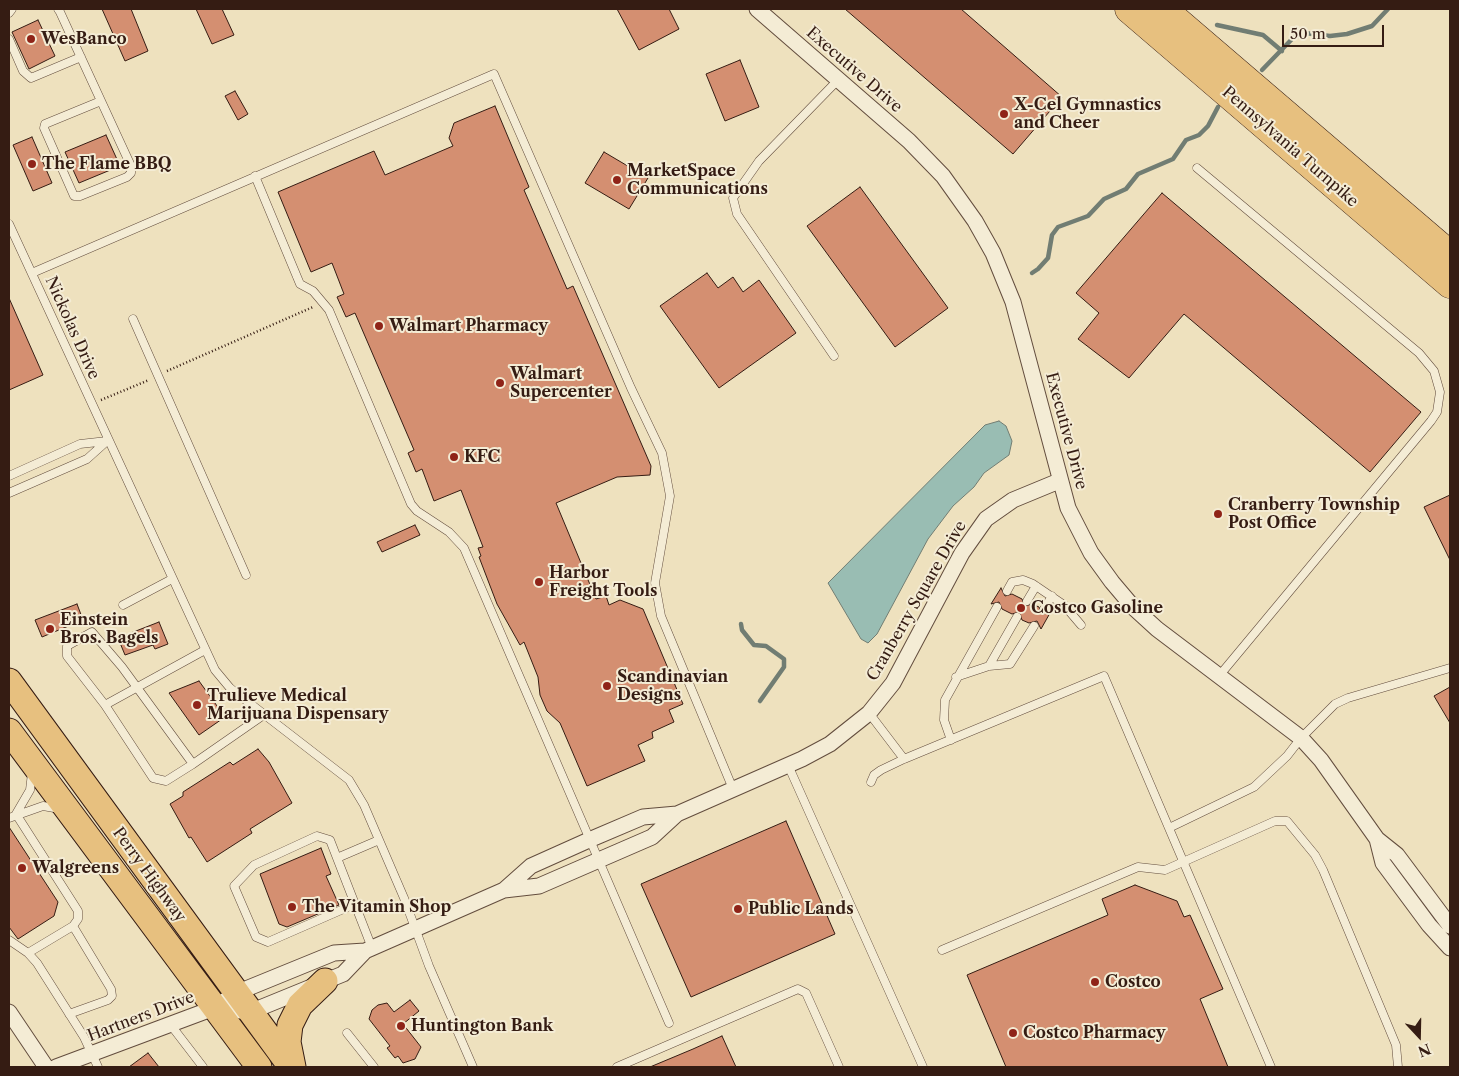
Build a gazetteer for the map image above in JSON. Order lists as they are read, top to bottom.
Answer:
{
  "streets": {
    "highway": ["Pennsylvania Turnpike"],
    "main road": ["Perry Highway"],
    "street": ["Executive Drive", "Cranberry Square Drive", "Hartners Drive"],
    "lane": ["Nickolas Drive"]
  },
  "crossings": [
    ["Executive Drive", "Cranberry Square Drive"],
    ["Nickolas Drive", "Cranberry Square Drive"],
    ["Cranberry Square Drive", "Perry Highway"],
    ["Cranberry Square Drive", "Hartners Drive"],
    ["Perry Highway", "Hartners Drive"]
  ],
  "places": [
    "WesBanco",
    "X-Cel Gymnastics and Cheer",
    "The Flame BBQ",
    "MarketSpace Communications",
    "Walmart Pharmacy",
    "Walmart Supercenter",
    "KFC",
    "Cranberry Township Post Office",
    "Harbor Freight Tools",
    "Costco Gasoline",
    "Einstein Bros. Bagels",
    "Scandinavian Designs",
    "Trulieve Medical Marijuana Dispensary",
    "Walgreens",
    "The Vitamin Shop",
    "Public Lands",
    "Costco",
    "Huntington Bank",
    "Costco Pharmacy"
  ],
  "scale_bar": "50 m",
  "north": "bottom"
}
